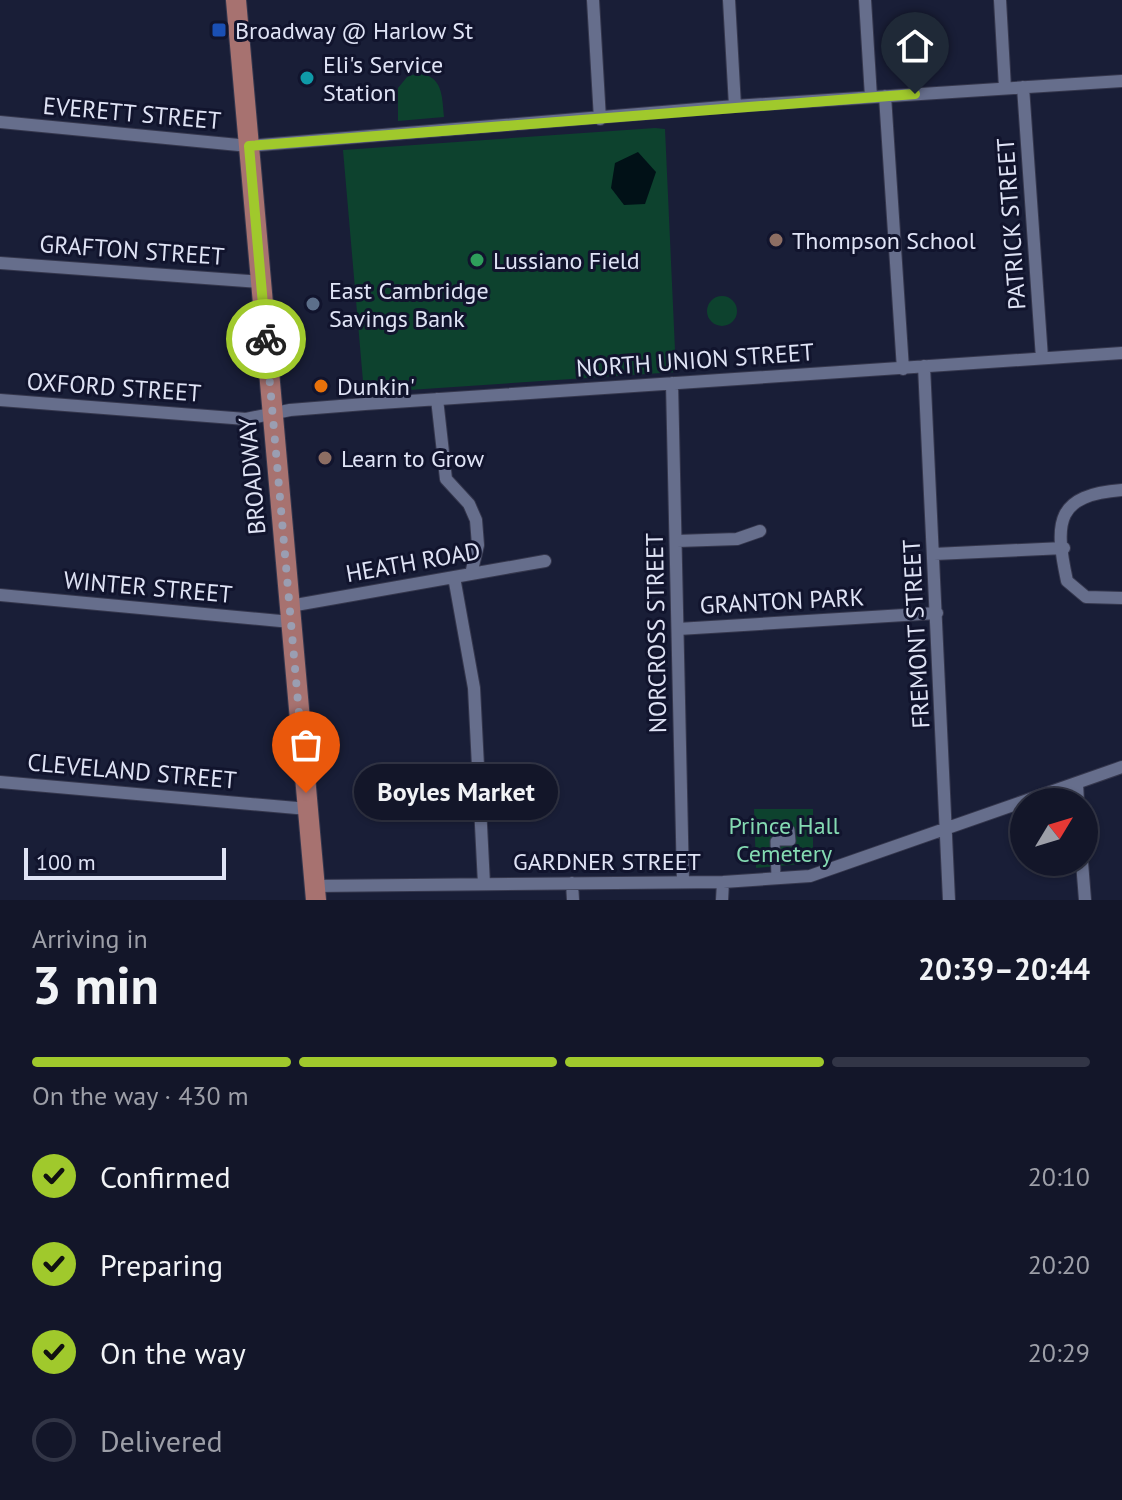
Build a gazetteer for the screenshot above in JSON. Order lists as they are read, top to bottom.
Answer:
{
  "streets": {
    "main road": ["BROADWAY"],
    "street": [
      "EVERETT STREET",
      "PATRICK STREET",
      "GRAFTON STREET",
      "NORTH UNION STREET",
      "OXFORD STREET",
      "HEATH ROAD",
      "WINTER STREET",
      "GRANTON PARK",
      "NORCROSS STREET",
      "FREMONT STREET",
      "CLEVELAND STREET",
      "GARDNER STREET"
    ]
  },
  "crossings": [
    ["EVERETT STREET", "PATRICK STREET"],
    ["EVERETT STREET", "BROADWAY"],
    ["PATRICK STREET", "NORTH UNION STREET"],
    ["GRAFTON STREET", "BROADWAY"],
    ["NORTH UNION STREET", "OXFORD STREET"],
    ["NORTH UNION STREET", "BROADWAY"],
    ["NORTH UNION STREET", "NORCROSS STREET"],
    ["NORTH UNION STREET", "FREMONT STREET"],
    ["OXFORD STREET", "BROADWAY"],
    ["BROADWAY", "HEATH ROAD"],
    ["BROADWAY", "WINTER STREET"],
    ["BROADWAY", "CLEVELAND STREET"],
    ["BROADWAY", "GARDNER STREET"],
    ["HEATH ROAD", "WINTER STREET"],
    ["GRANTON PARK", "NORCROSS STREET"],
    ["GRANTON PARK", "FREMONT STREET"],
    ["NORCROSS STREET", "GARDNER STREET"],
    ["FREMONT STREET", "GARDNER STREET"]
  ],
  "parks": ["Prince Hall Cemetery"],
  "places": {
    "transit": ["Broadway @ Harlow St"],
    "other": [
      "Eli's Service Station",
      "Thompson School",
      "Lussiano Field",
      "East Cambridge Savings Bank",
      "Dunkin'",
      "Learn to Grow",
      "Boyles Market"
    ]
  },
  "scale_bar": "100 m",
  "north": "top right",
  "page": {
    "bubble": "Boyles Market",
    "scale": "100 m",
    "heading": ["3 min", "Arriving in", "20:39–20:44"],
    "bar": "On the way · 430 m",
    "list": [
      ["Confirmed", "20:10"],
      ["Preparing", "20:20"],
      ["On the way", "20:29"],
      "Delivered"
    ]
  }
}
